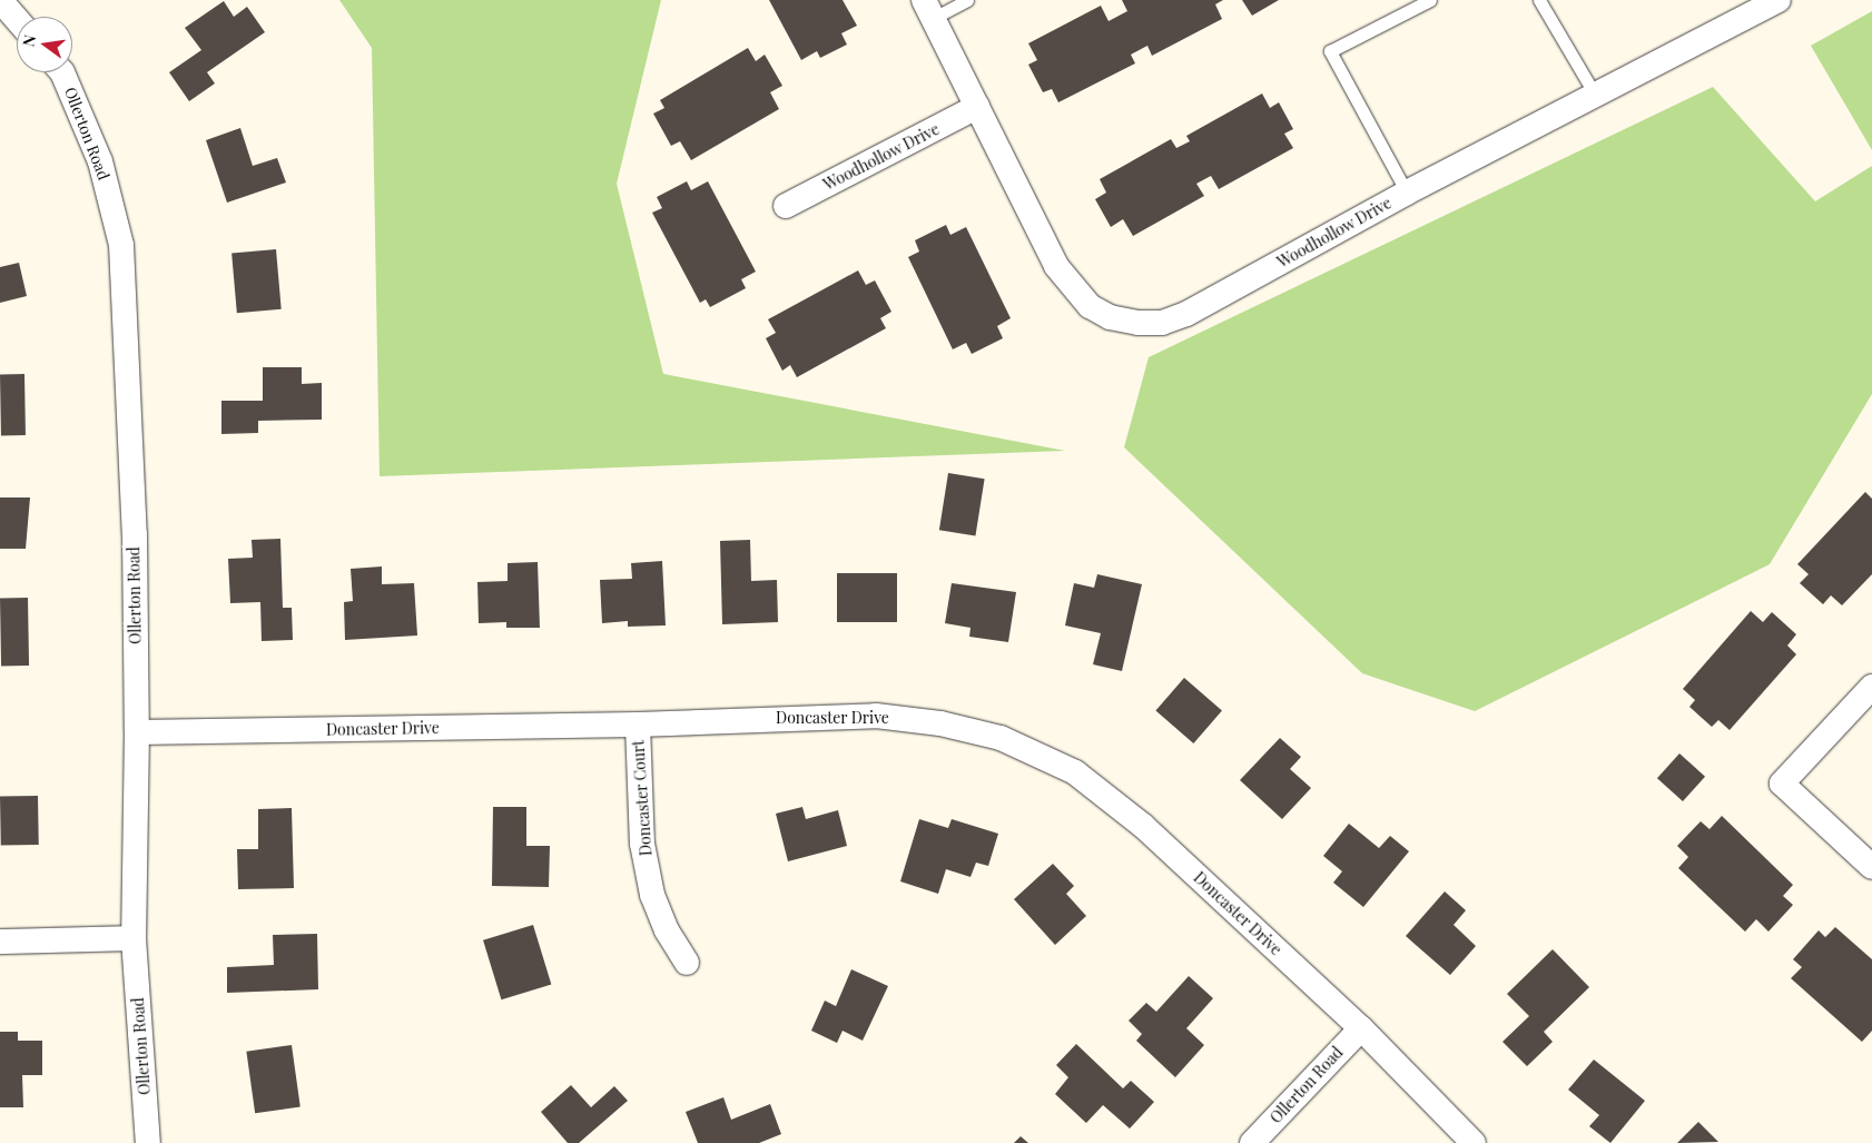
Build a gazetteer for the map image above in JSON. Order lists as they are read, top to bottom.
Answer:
{
  "streets": {
    "street": [
      "Ollerton Road",
      "Woodhollow Drive",
      "Doncaster Drive",
      "Doncaster Court"
    ]
  },
  "crossings": [
    ["Ollerton Road", "Doncaster Drive"],
    ["Doncaster Drive", "Doncaster Court"]
  ],
  "north": "left"
}
